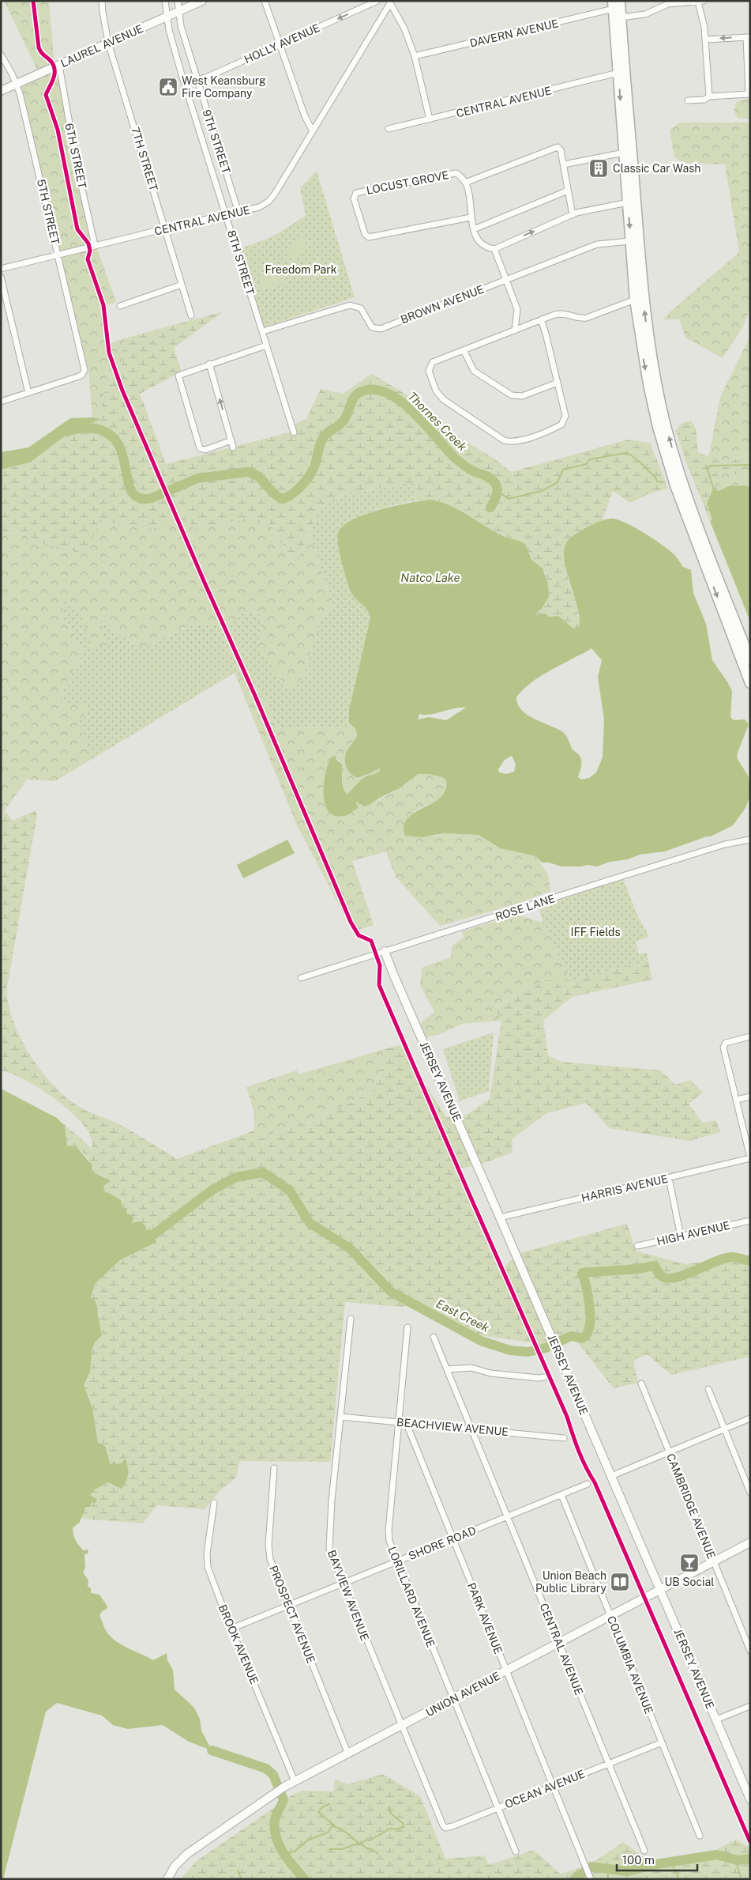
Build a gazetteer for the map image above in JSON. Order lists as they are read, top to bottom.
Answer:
{
  "streets": {
    "street": [
      "DAVERN AVENUE",
      "HOLLY AVENUE",
      "LAUREL AVENUE",
      "CENTRAL AVENUE",
      "9TH STREET",
      "6TH STREET",
      "7TH STREET",
      "LOCUST GROVE",
      "5TH STREET",
      "8TH STREET",
      "BROWN AVENUE",
      "ROSE LANE",
      "JERSEY AVENUE",
      "HARRIS AVENUE",
      "HIGH AVENUE",
      "BEACHVIEW AVENUE",
      "CAMBRIDGE AVENUE",
      "SHORE ROAD",
      "BAYVIEW AVENUE",
      "LORILLARD AVENUE",
      "PROSPECT AVENUE",
      "PARK AVENUE",
      "BROOK AVENUE",
      "COLUMBIA AVENUE",
      "UNION AVENUE",
      "OCEAN AVENUE"
    ]
  },
  "crossings": [
    ["HOLLY AVENUE", "9TH STREET"],
    ["HOLLY AVENUE", "8TH STREET"],
    ["LAUREL AVENUE", "9TH STREET"],
    ["LAUREL AVENUE", "6TH STREET"],
    ["LAUREL AVENUE", "7TH STREET"],
    ["LAUREL AVENUE", "5TH STREET"],
    ["LAUREL AVENUE", "8TH STREET"],
    ["CENTRAL AVENUE", "9TH STREET"],
    ["CENTRAL AVENUE", "6TH STREET"],
    ["CENTRAL AVENUE", "7TH STREET"],
    ["CENTRAL AVENUE", "5TH STREET"],
    ["CENTRAL AVENUE", "8TH STREET"],
    ["CENTRAL AVENUE", "BEACHVIEW AVENUE"],
    ["CENTRAL AVENUE", "SHORE ROAD"],
    ["CENTRAL AVENUE", "UNION AVENUE"],
    ["CENTRAL AVENUE", "OCEAN AVENUE"],
    ["8TH STREET", "BROWN AVENUE"],
    ["ROSE LANE", "JERSEY AVENUE"],
    ["JERSEY AVENUE", "HARRIS AVENUE"],
    ["JERSEY AVENUE", "UNION AVENUE"],
    ["BEACHVIEW AVENUE", "BAYVIEW AVENUE"],
    ["BEACHVIEW AVENUE", "LORILLARD AVENUE"],
    ["BEACHVIEW AVENUE", "PARK AVENUE"],
    ["CAMBRIDGE AVENUE", "UNION AVENUE"],
    ["SHORE ROAD", "BAYVIEW AVENUE"],
    ["SHORE ROAD", "LORILLARD AVENUE"],
    ["SHORE ROAD", "PROSPECT AVENUE"],
    ["SHORE ROAD", "PARK AVENUE"],
    ["SHORE ROAD", "BROOK AVENUE"],
    ["SHORE ROAD", "COLUMBIA AVENUE"],
    ["BAYVIEW AVENUE", "UNION AVENUE"],
    ["BAYVIEW AVENUE", "OCEAN AVENUE"],
    ["LORILLARD AVENUE", "UNION AVENUE"],
    ["LORILLARD AVENUE", "OCEAN AVENUE"],
    ["PROSPECT AVENUE", "UNION AVENUE"],
    ["PARK AVENUE", "UNION AVENUE"],
    ["PARK AVENUE", "OCEAN AVENUE"],
    ["BROOK AVENUE", "UNION AVENUE"],
    ["COLUMBIA AVENUE", "UNION AVENUE"],
    ["COLUMBIA AVENUE", "OCEAN AVENUE"]
  ],
  "one_way": ["HOLLY AVENUE"],
  "water": ["Thornes Creek", "Natco Lake", "East Creek"],
  "parks": ["Freedom Park", "IFF Fields"],
  "places": {
    "public building": ["West Keansburg Fire Company"],
    "building": ["Classic Car Wash"],
    "bar": ["UB Social"],
    "library": ["Union Beach Public Library"]
  },
  "scale_bar": "100 m"
}
